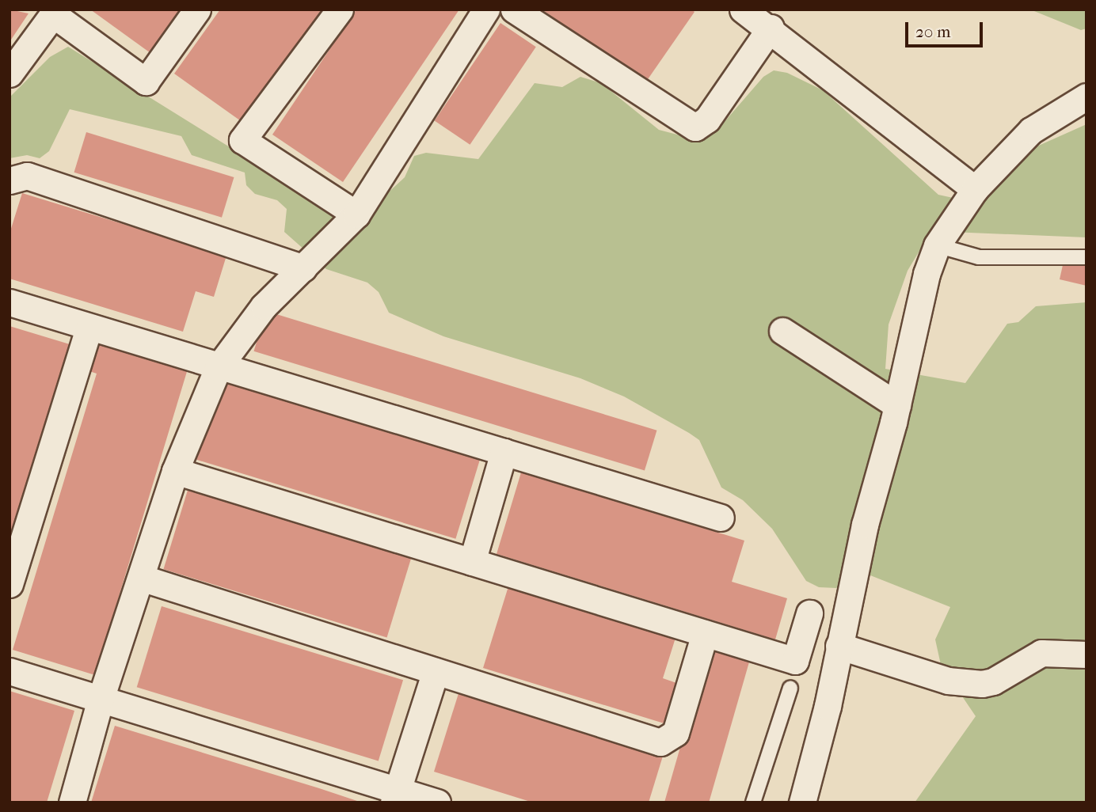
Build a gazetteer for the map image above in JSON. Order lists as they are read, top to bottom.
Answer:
{
  "scale_bar": "20 m"
}
